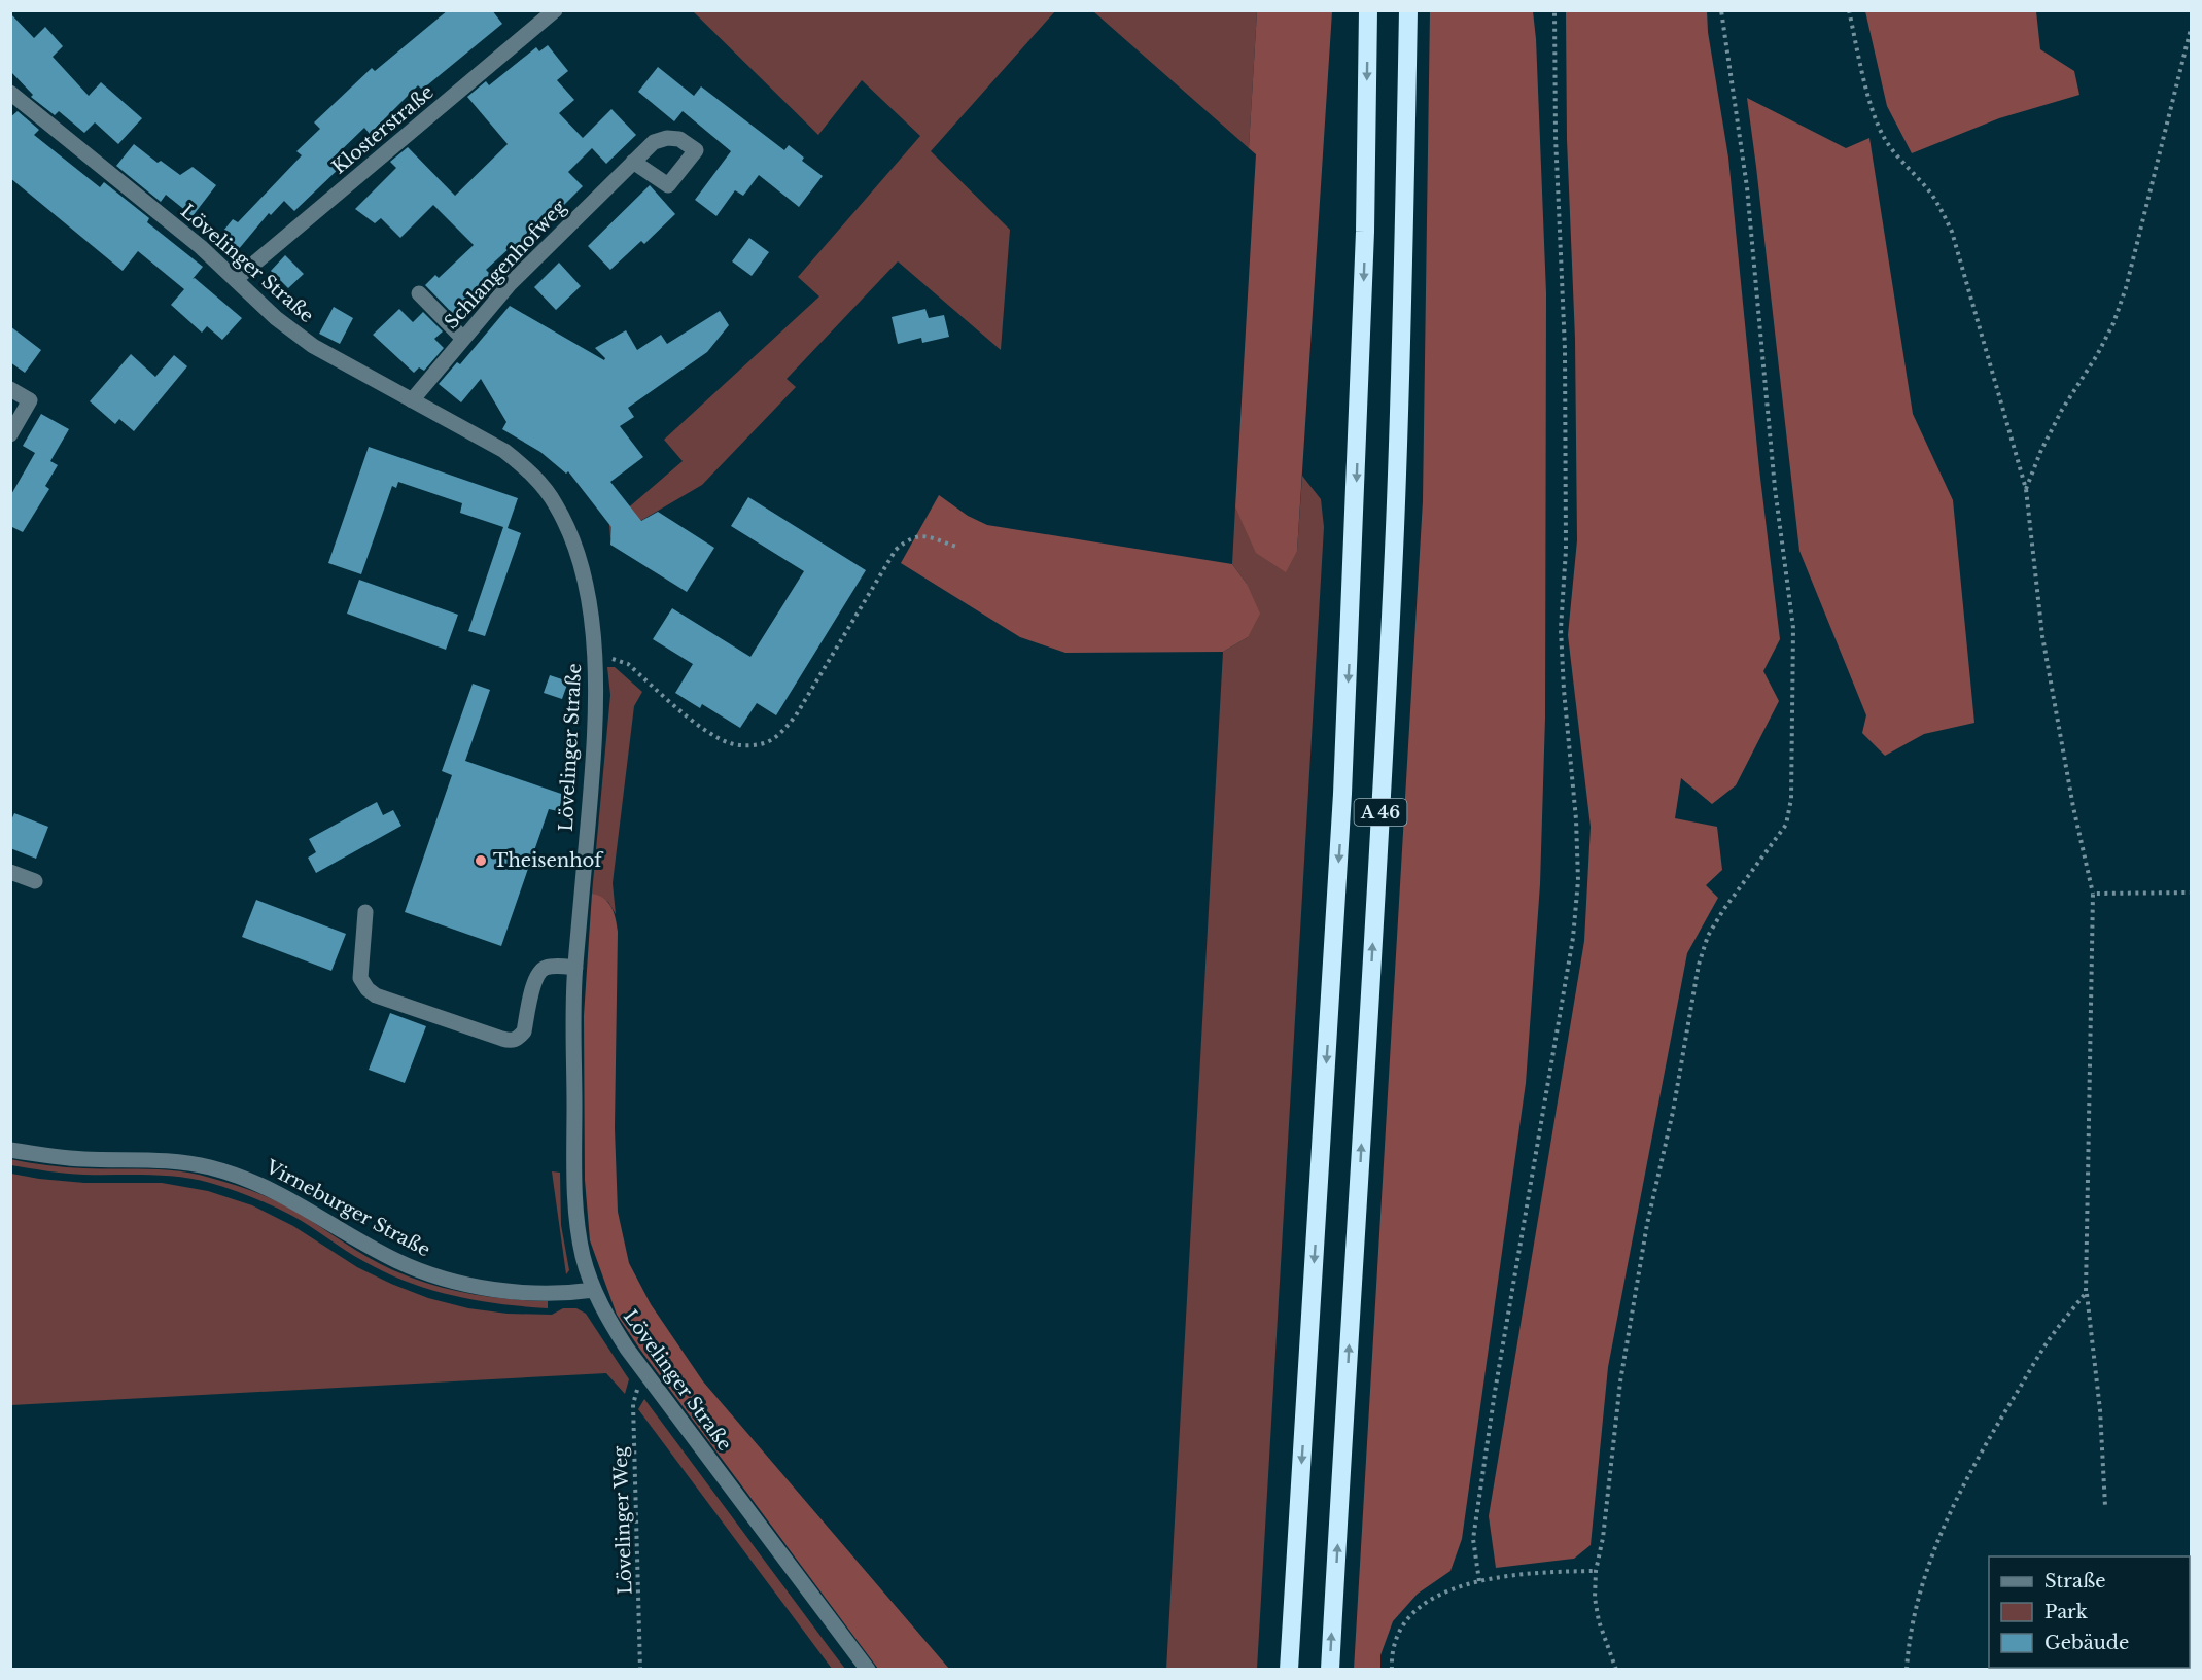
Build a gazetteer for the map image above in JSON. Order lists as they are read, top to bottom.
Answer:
{
  "streets": {
    "highway": ["A 46"],
    "street": [
      "Klosterstraße",
      "Lövelinger Straße",
      "Schlangenhofweg",
      "Virneburger Straße"
    ],
    "path": ["Lövelinger Weg"]
  },
  "crossings": [
    ["Klosterstraße", "Lövelinger Straße"],
    ["Lövelinger Straße", "Schlangenhofweg"],
    ["Lövelinger Straße", "Virneburger Straße"]
  ],
  "places": ["Theisenhof"],
  "legend": ["Straße", "Park", "Gebäude"]
}
